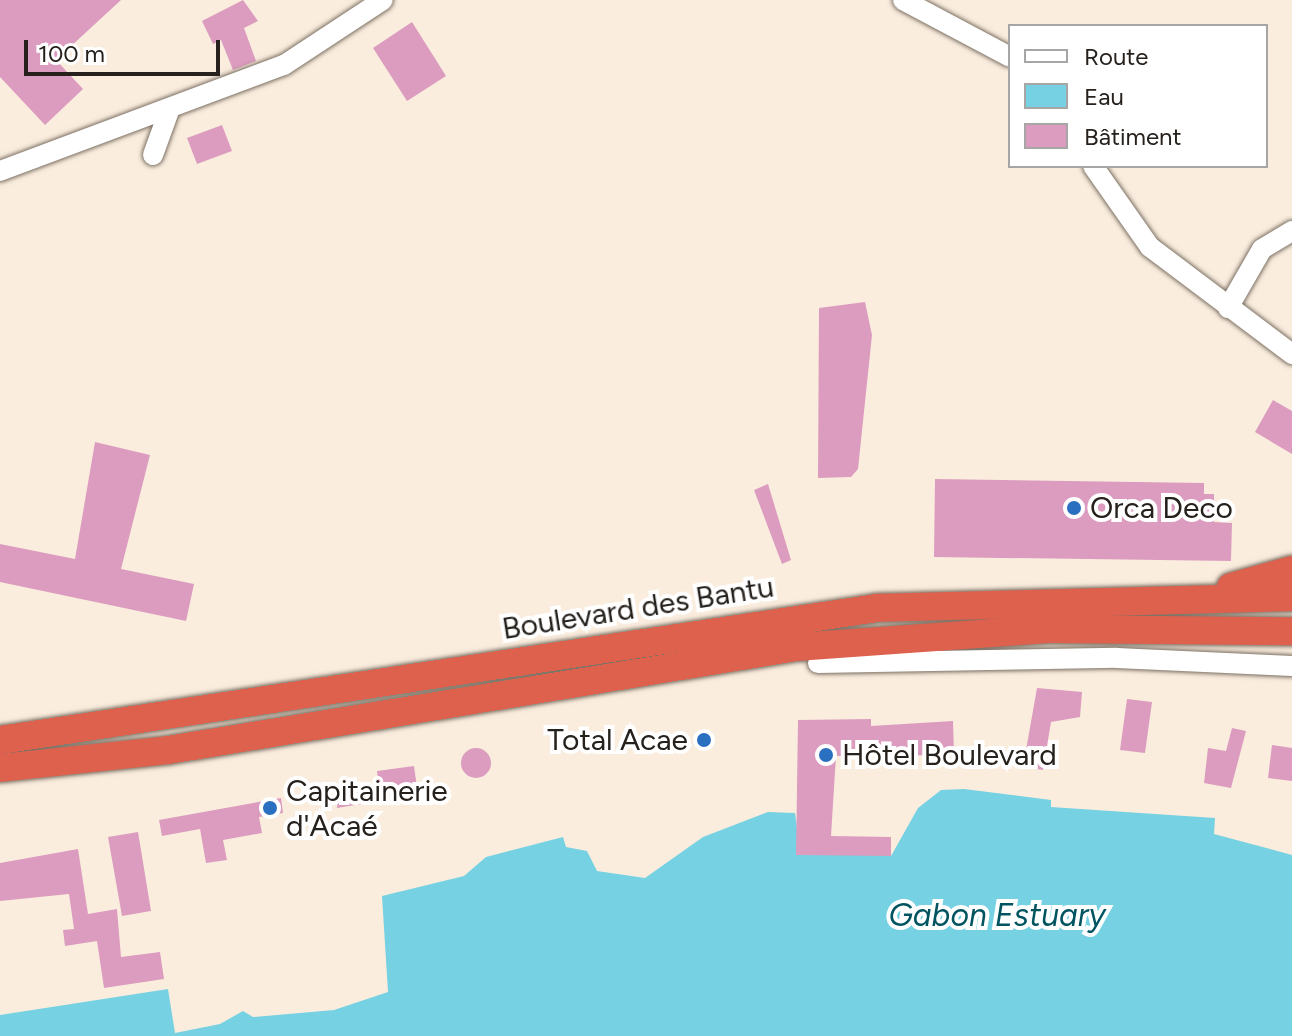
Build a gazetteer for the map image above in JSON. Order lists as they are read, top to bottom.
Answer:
{
  "streets": {
    "highway": ["Boulevard des Bantu"]
  },
  "water": ["Gabon Estuary"],
  "places": [
    "Orca Deco",
    "Total Acae",
    "Hôtel Boulevard",
    "Capitainerie d'Acaé"
  ],
  "legend": ["Route", "Eau", "Bâtiment"],
  "scale_bar": "100 m"
}
